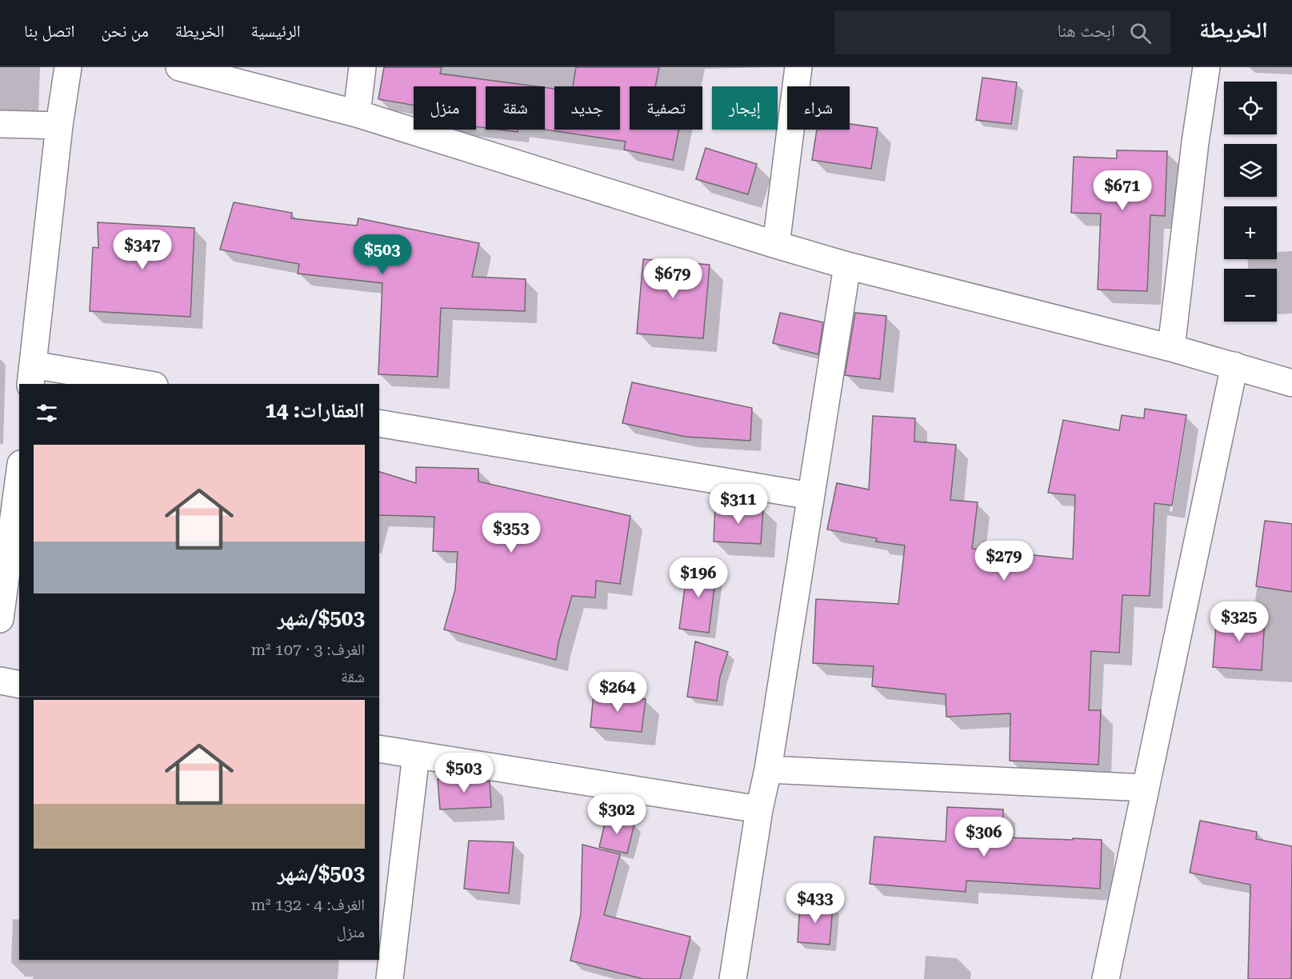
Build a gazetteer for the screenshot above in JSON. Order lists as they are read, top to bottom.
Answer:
{
  "page": {
    "header": "الخريطة",
    "search": "ابحث هنا",
    "nav": [
      "الرئيسية",
      "الخريطة",
      "من نحن",
      "اتصل بنا"
    ],
    "map_buttons": ["+", "−"],
    "chip": [
      "شراء",
      "إيجار",
      "تصفية",
      "جديد",
      "شقة",
      "منزل"
    ],
    "price": [
      "$671",
      "$347",
      "$503",
      "$679",
      "$311",
      "$353",
      "$279",
      "$196",
      "$325",
      "$264",
      "$503",
      "$302",
      "$306",
      "$433"
    ],
    "heading": "العقارات: 14",
    "list": [
      {
        "name": "$503/شهر",
        "note": "الغرف: 3 · 107 m² · شقة"
      },
      {
        "name": "$503/شهر",
        "note": "الغرف: 4 · 132 m² · منزل"
      }
    ]
  }
}
